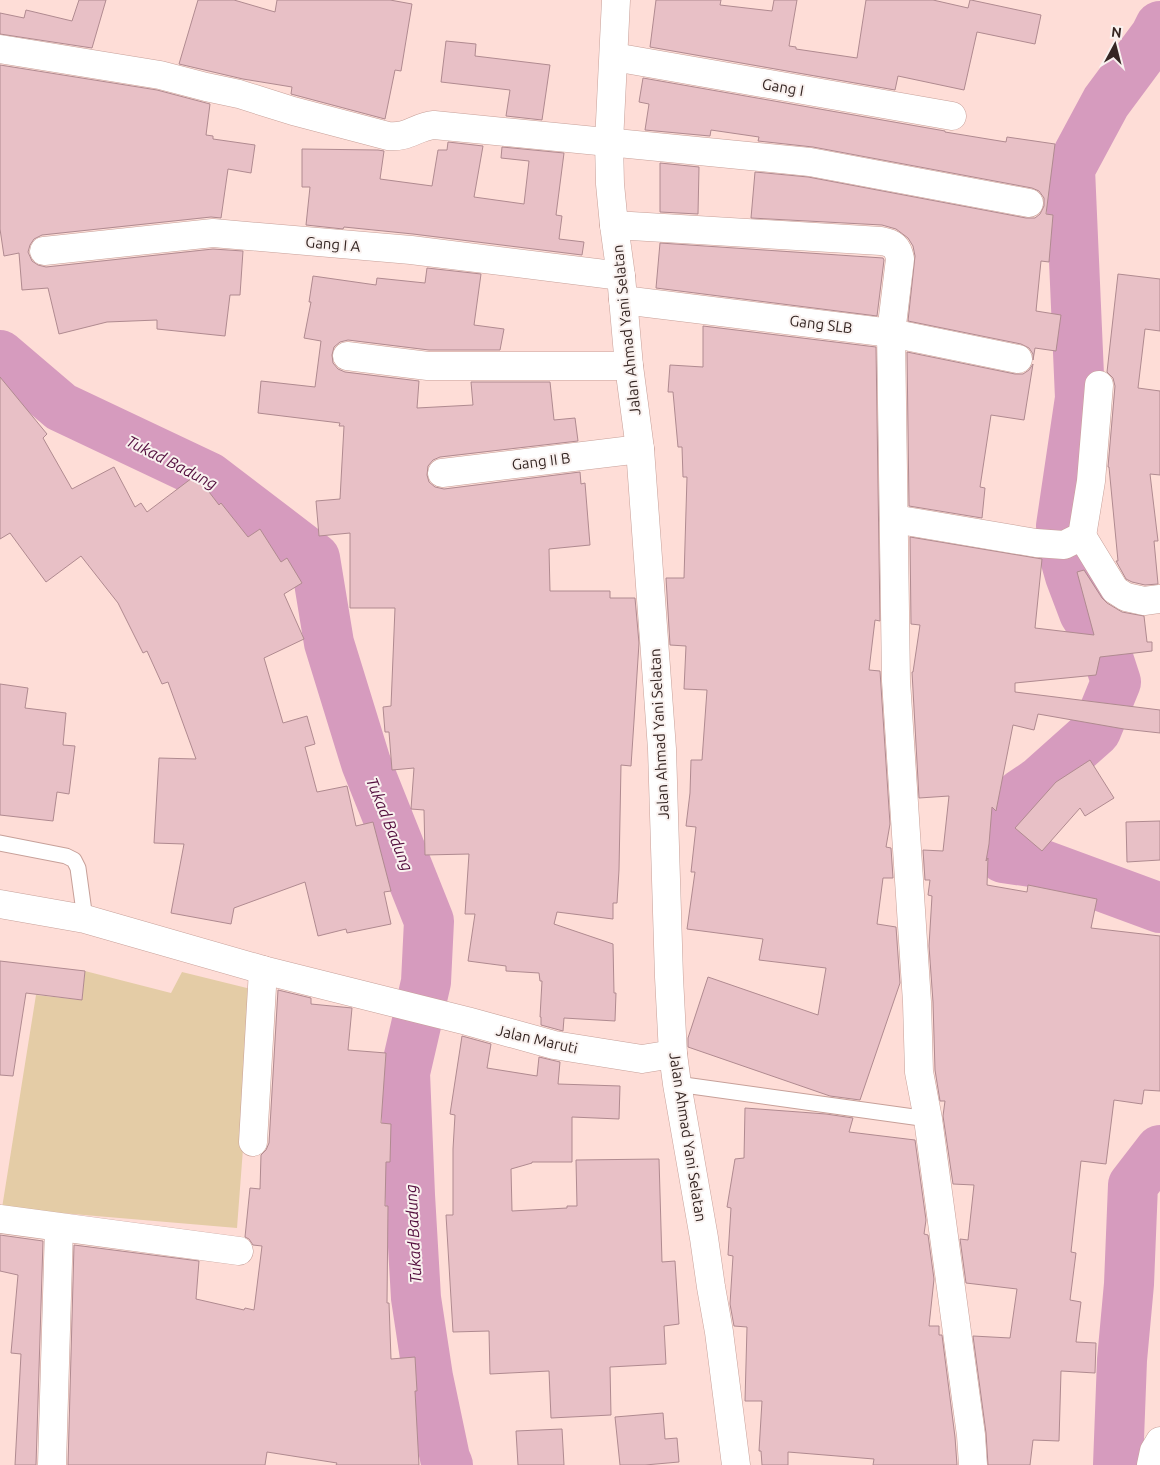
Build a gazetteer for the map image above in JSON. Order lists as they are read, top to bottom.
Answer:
{
  "streets": {
    "street": [
      "Gang I",
      "Gang I A",
      "Gang SLB",
      "Jalan Ahmad Yani Selatan",
      "Gang II B",
      "Jalan Maruti"
    ]
  },
  "crossings": [
    ["Gang I", "Jalan Ahmad Yani Selatan"],
    ["Gang I A", "Gang SLB"],
    ["Gang I A", "Jalan Ahmad Yani Selatan"],
    ["Gang SLB", "Jalan Ahmad Yani Selatan"],
    ["Jalan Ahmad Yani Selatan", "Gang II B"],
    ["Jalan Ahmad Yani Selatan", "Jalan Maruti"]
  ],
  "water": ["Tukad Badung"],
  "north": "top"
}
